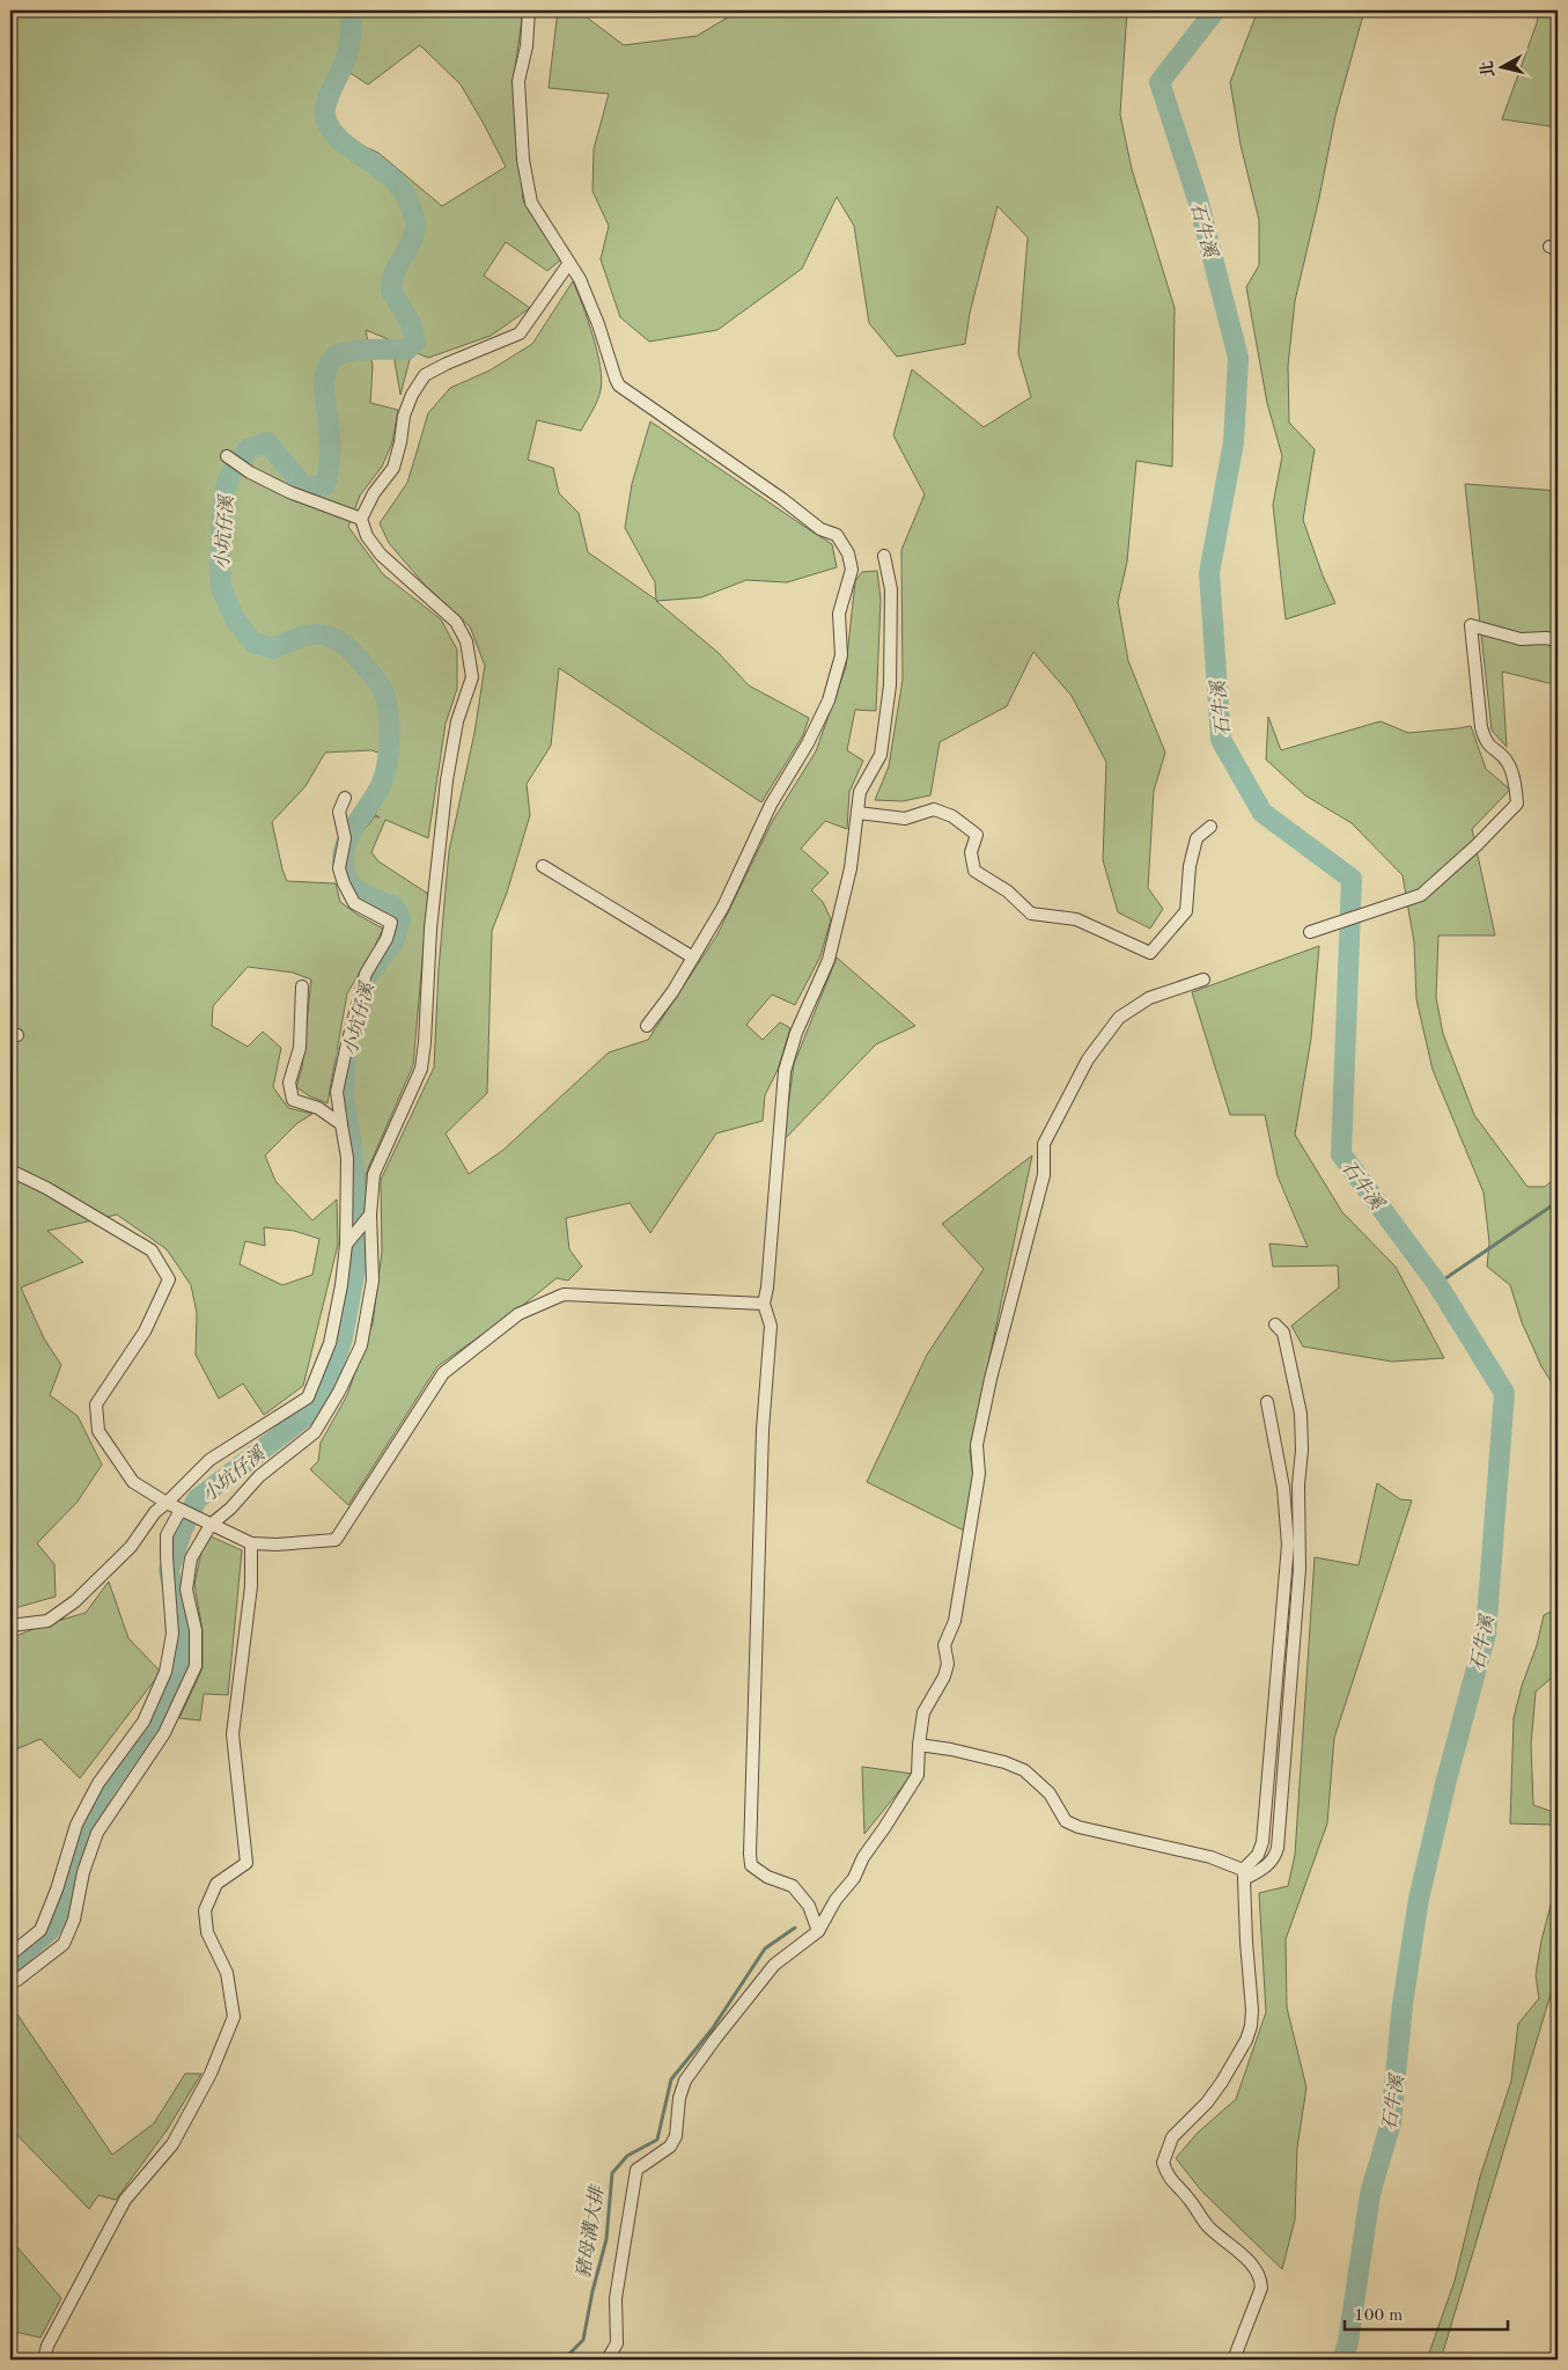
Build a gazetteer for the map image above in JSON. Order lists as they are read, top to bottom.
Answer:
{
  "water": ["石牛溪", "小坑仔溪", "豬母溝大排"],
  "scale_bar": "100 m",
  "north": "left"
}
